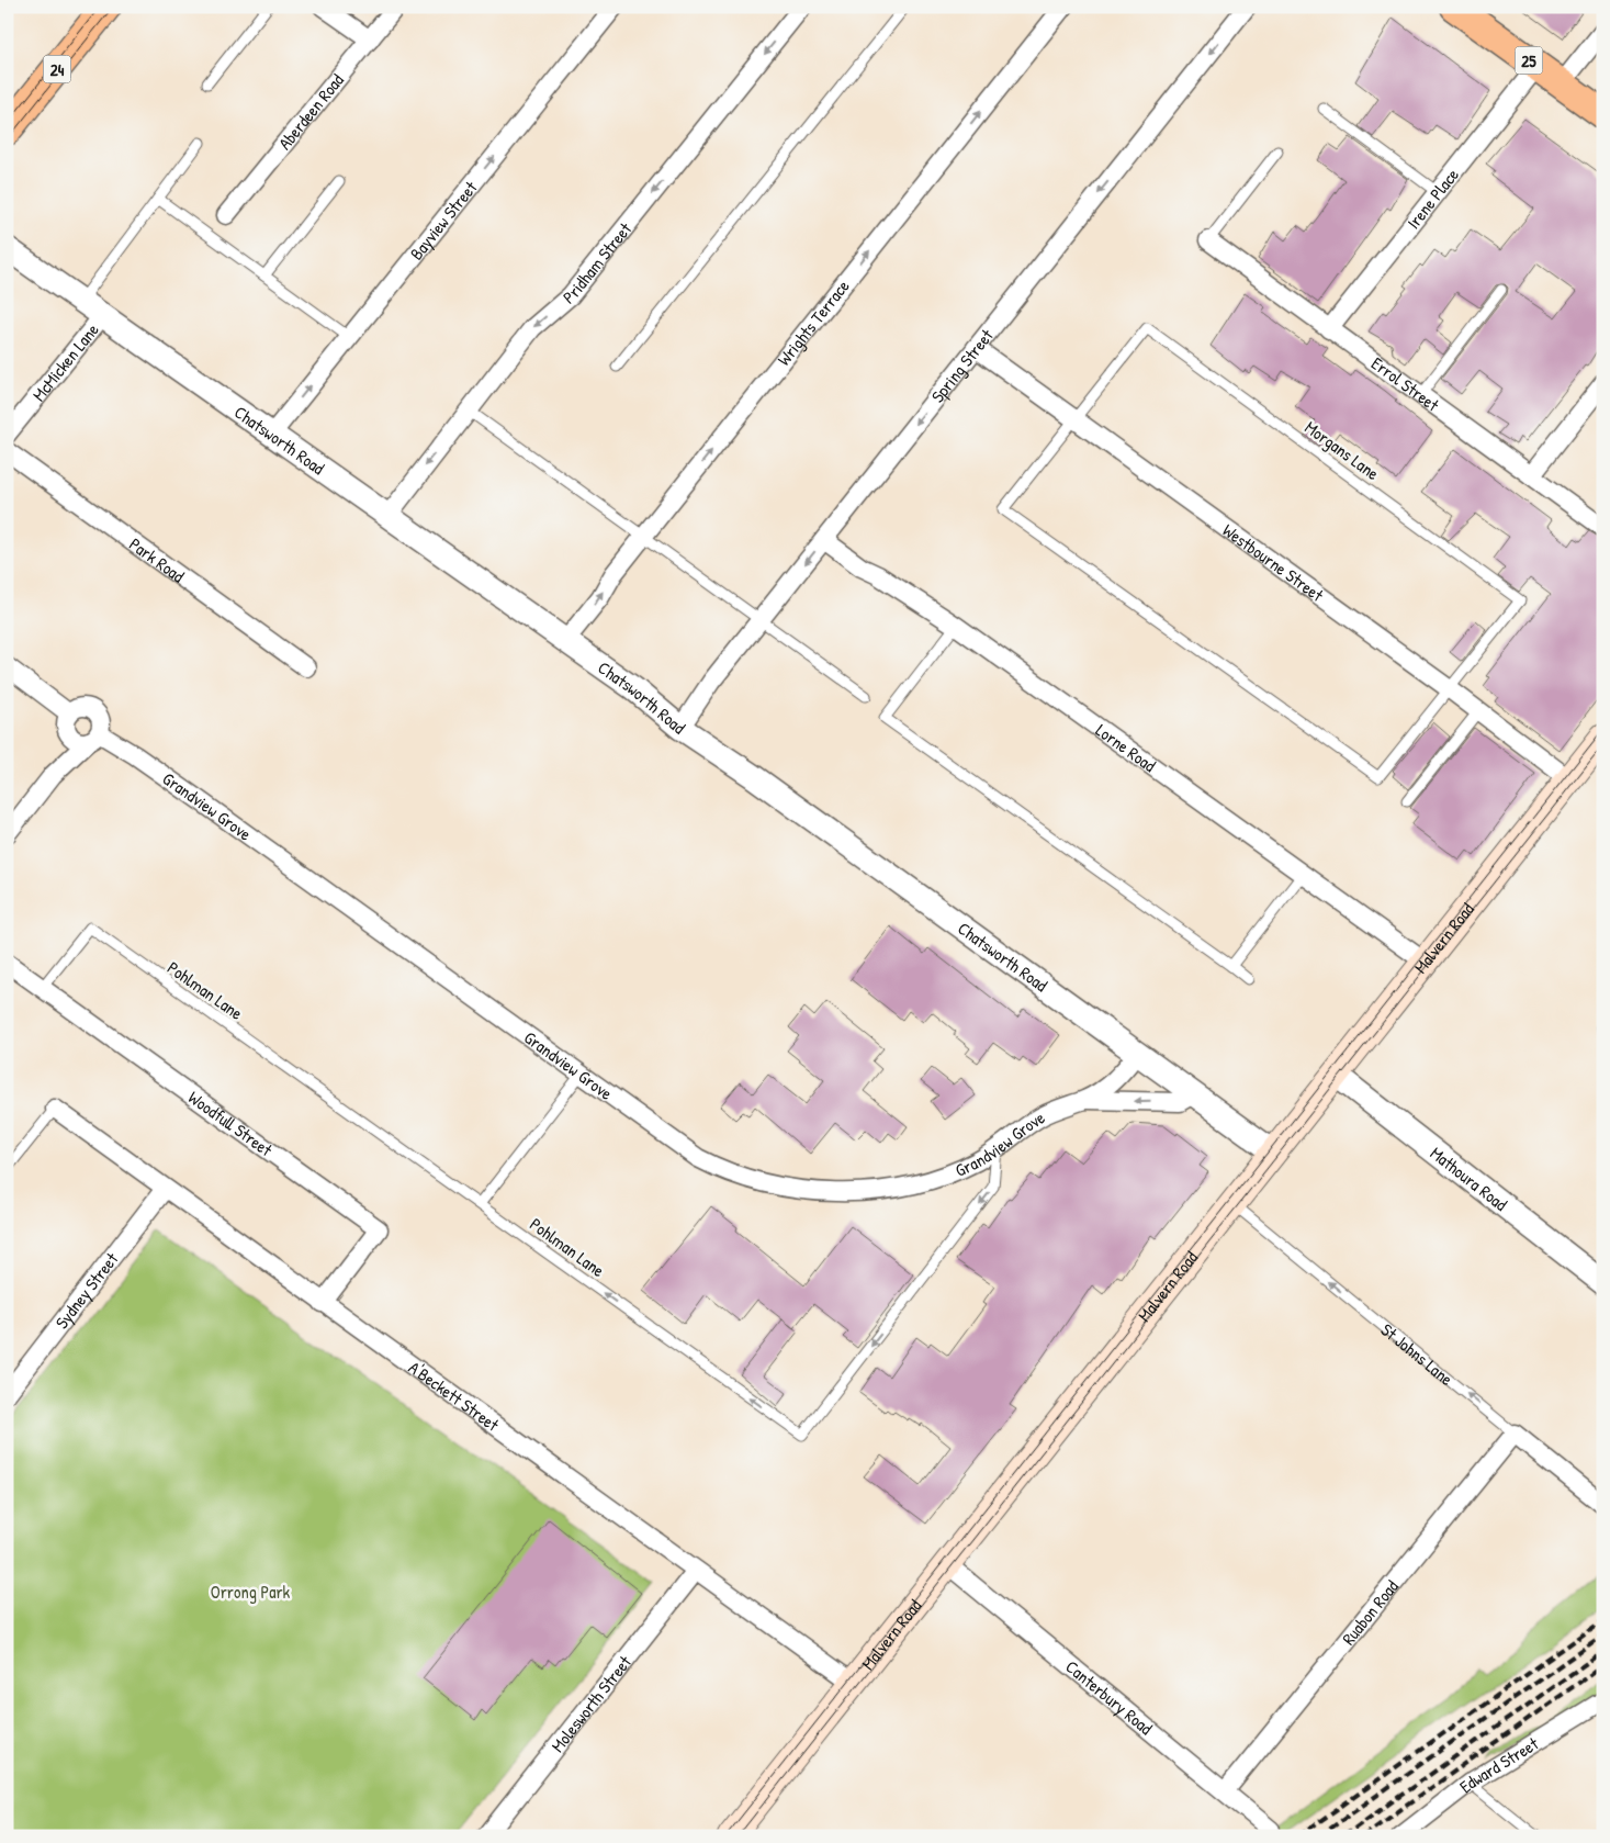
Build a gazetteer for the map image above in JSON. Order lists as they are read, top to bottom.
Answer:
{
  "streets": {
    "main road": ["25", "24", "Malvern Road"],
    "street": [
      "Aberdeen Road",
      "Irene Place",
      "Bayview Street",
      "Pridham Street",
      "Wrights Terrace",
      "McMicken Lane",
      "Spring Street",
      "Errol Street",
      "Chatsworth Road",
      "Park Road",
      "Westbourne Street",
      "Lorne Road",
      "Grandview Grove",
      "Woodfull Street",
      "Mathoura Road",
      "Sydney Street",
      "St Johns Lane",
      "A'Beckett Street",
      "Ruabon Road",
      "Canterbury Road",
      "Molesworth Street",
      "Edward Street"
    ],
    "lane": ["Morgans Lane", "Pohlman Lane"]
  },
  "crossings": [
    ["25", "Irene Place"],
    ["Irene Place", "Errol Street"],
    ["Bayview Street", "Chatsworth Road"],
    ["Pridham Street", "Chatsworth Road"],
    ["Wrights Terrace", "Chatsworth Road"],
    ["McMicken Lane", "Chatsworth Road"],
    ["Spring Street", "Chatsworth Road"],
    ["Spring Street", "Westbourne Street"],
    ["Spring Street", "Lorne Road"],
    ["Chatsworth Road", "Grandview Grove"],
    ["Chatsworth Road", "Malvern Road"],
    ["Morgans Lane", "Westbourne Street"],
    ["Westbourne Street", "Malvern Road"],
    ["Lorne Road", "Malvern Road"],
    ["Grandview Grove", "Pohlman Lane"],
    ["Malvern Road", "Mathoura Road"],
    ["Malvern Road", "St Johns Lane"],
    ["Malvern Road", "A'Beckett Street"],
    ["Malvern Road", "Canterbury Road"],
    ["Pohlman Lane", "Woodfull Street"],
    ["Woodfull Street", "A'Beckett Street"],
    ["Sydney Street", "A'Beckett Street"],
    ["St Johns Lane", "Ruabon Road"],
    ["A'Beckett Street", "Molesworth Street"],
    ["Ruabon Road", "Canterbury Road"]
  ],
  "one_way": [
    "Bayview Street",
    "Pridham Street",
    "Wrights Terrace",
    "Spring Street",
    "St Johns Lane"
  ],
  "parks": ["Orrong Park"]
}
